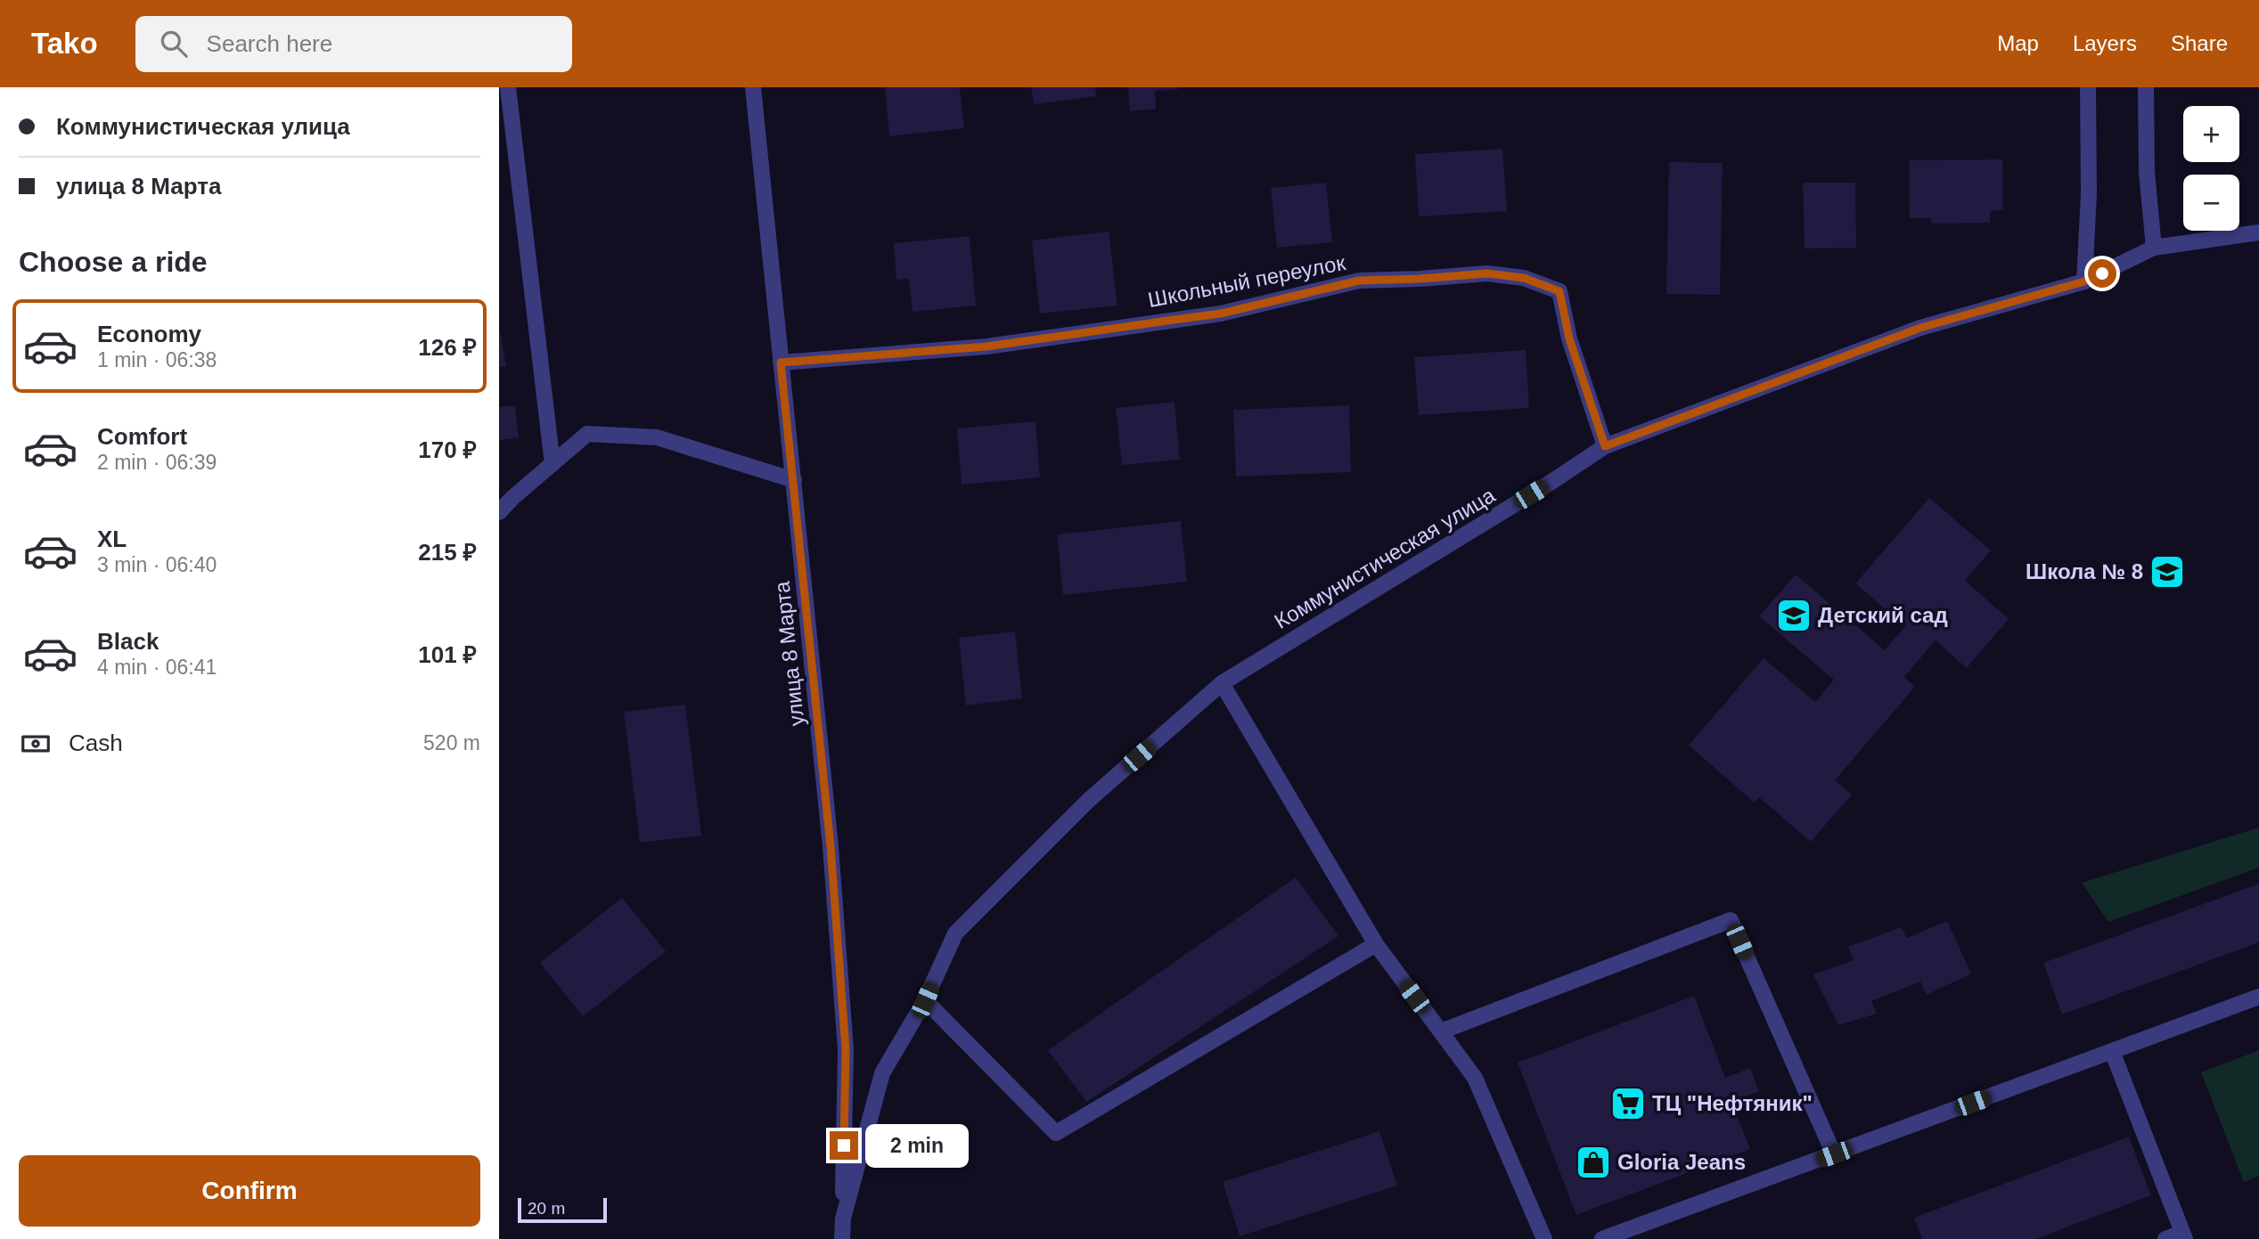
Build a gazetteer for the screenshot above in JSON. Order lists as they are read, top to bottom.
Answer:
{
  "streets": {
    "street": ["Школьный переулок", "Коммунистическая улица", "улица 8 Марта"]
  },
  "crossings": [
    ["Школьный переулок", "Коммунистическая улица"],
    ["Школьный переулок", "улица 8 Марта"],
    ["Коммунистическая улица", "улица 8 Марта"]
  ],
  "places": {
    "school or university": ["Школа № 8", "Детский сад"],
    "supermarket": ["ТЦ \"Нефтяник\""],
    "shop": ["Gloria Jeans"]
  },
  "scale_bar": "20 m",
  "page": {
    "header": "Tako",
    "search": "Search here",
    "nav": ["Map", "Layers", "Share"],
    "banner": ["Коммунистическая улица", "улица 8 Марта"],
    "map_buttons": ["+", "−"],
    "heading": "Choose a ride",
    "list": [
      {
        "name": "Economy",
        "note": "1 min · 06:38",
        "value": "126 ₽"
      },
      {
        "name": "Comfort",
        "note": "2 min · 06:39",
        "value": "170 ₽"
      },
      {
        "name": "XL",
        "note": "3 min · 06:40",
        "value": "215 ₽"
      },
      {
        "name": "Black",
        "note": "4 min · 06:41",
        "value": "101 ₽"
      }
    ],
    "pay": ["Cash", "520 m"],
    "bubble": "2 min",
    "buttons": "Confirm",
    "scale": "20 m"
  }
}
